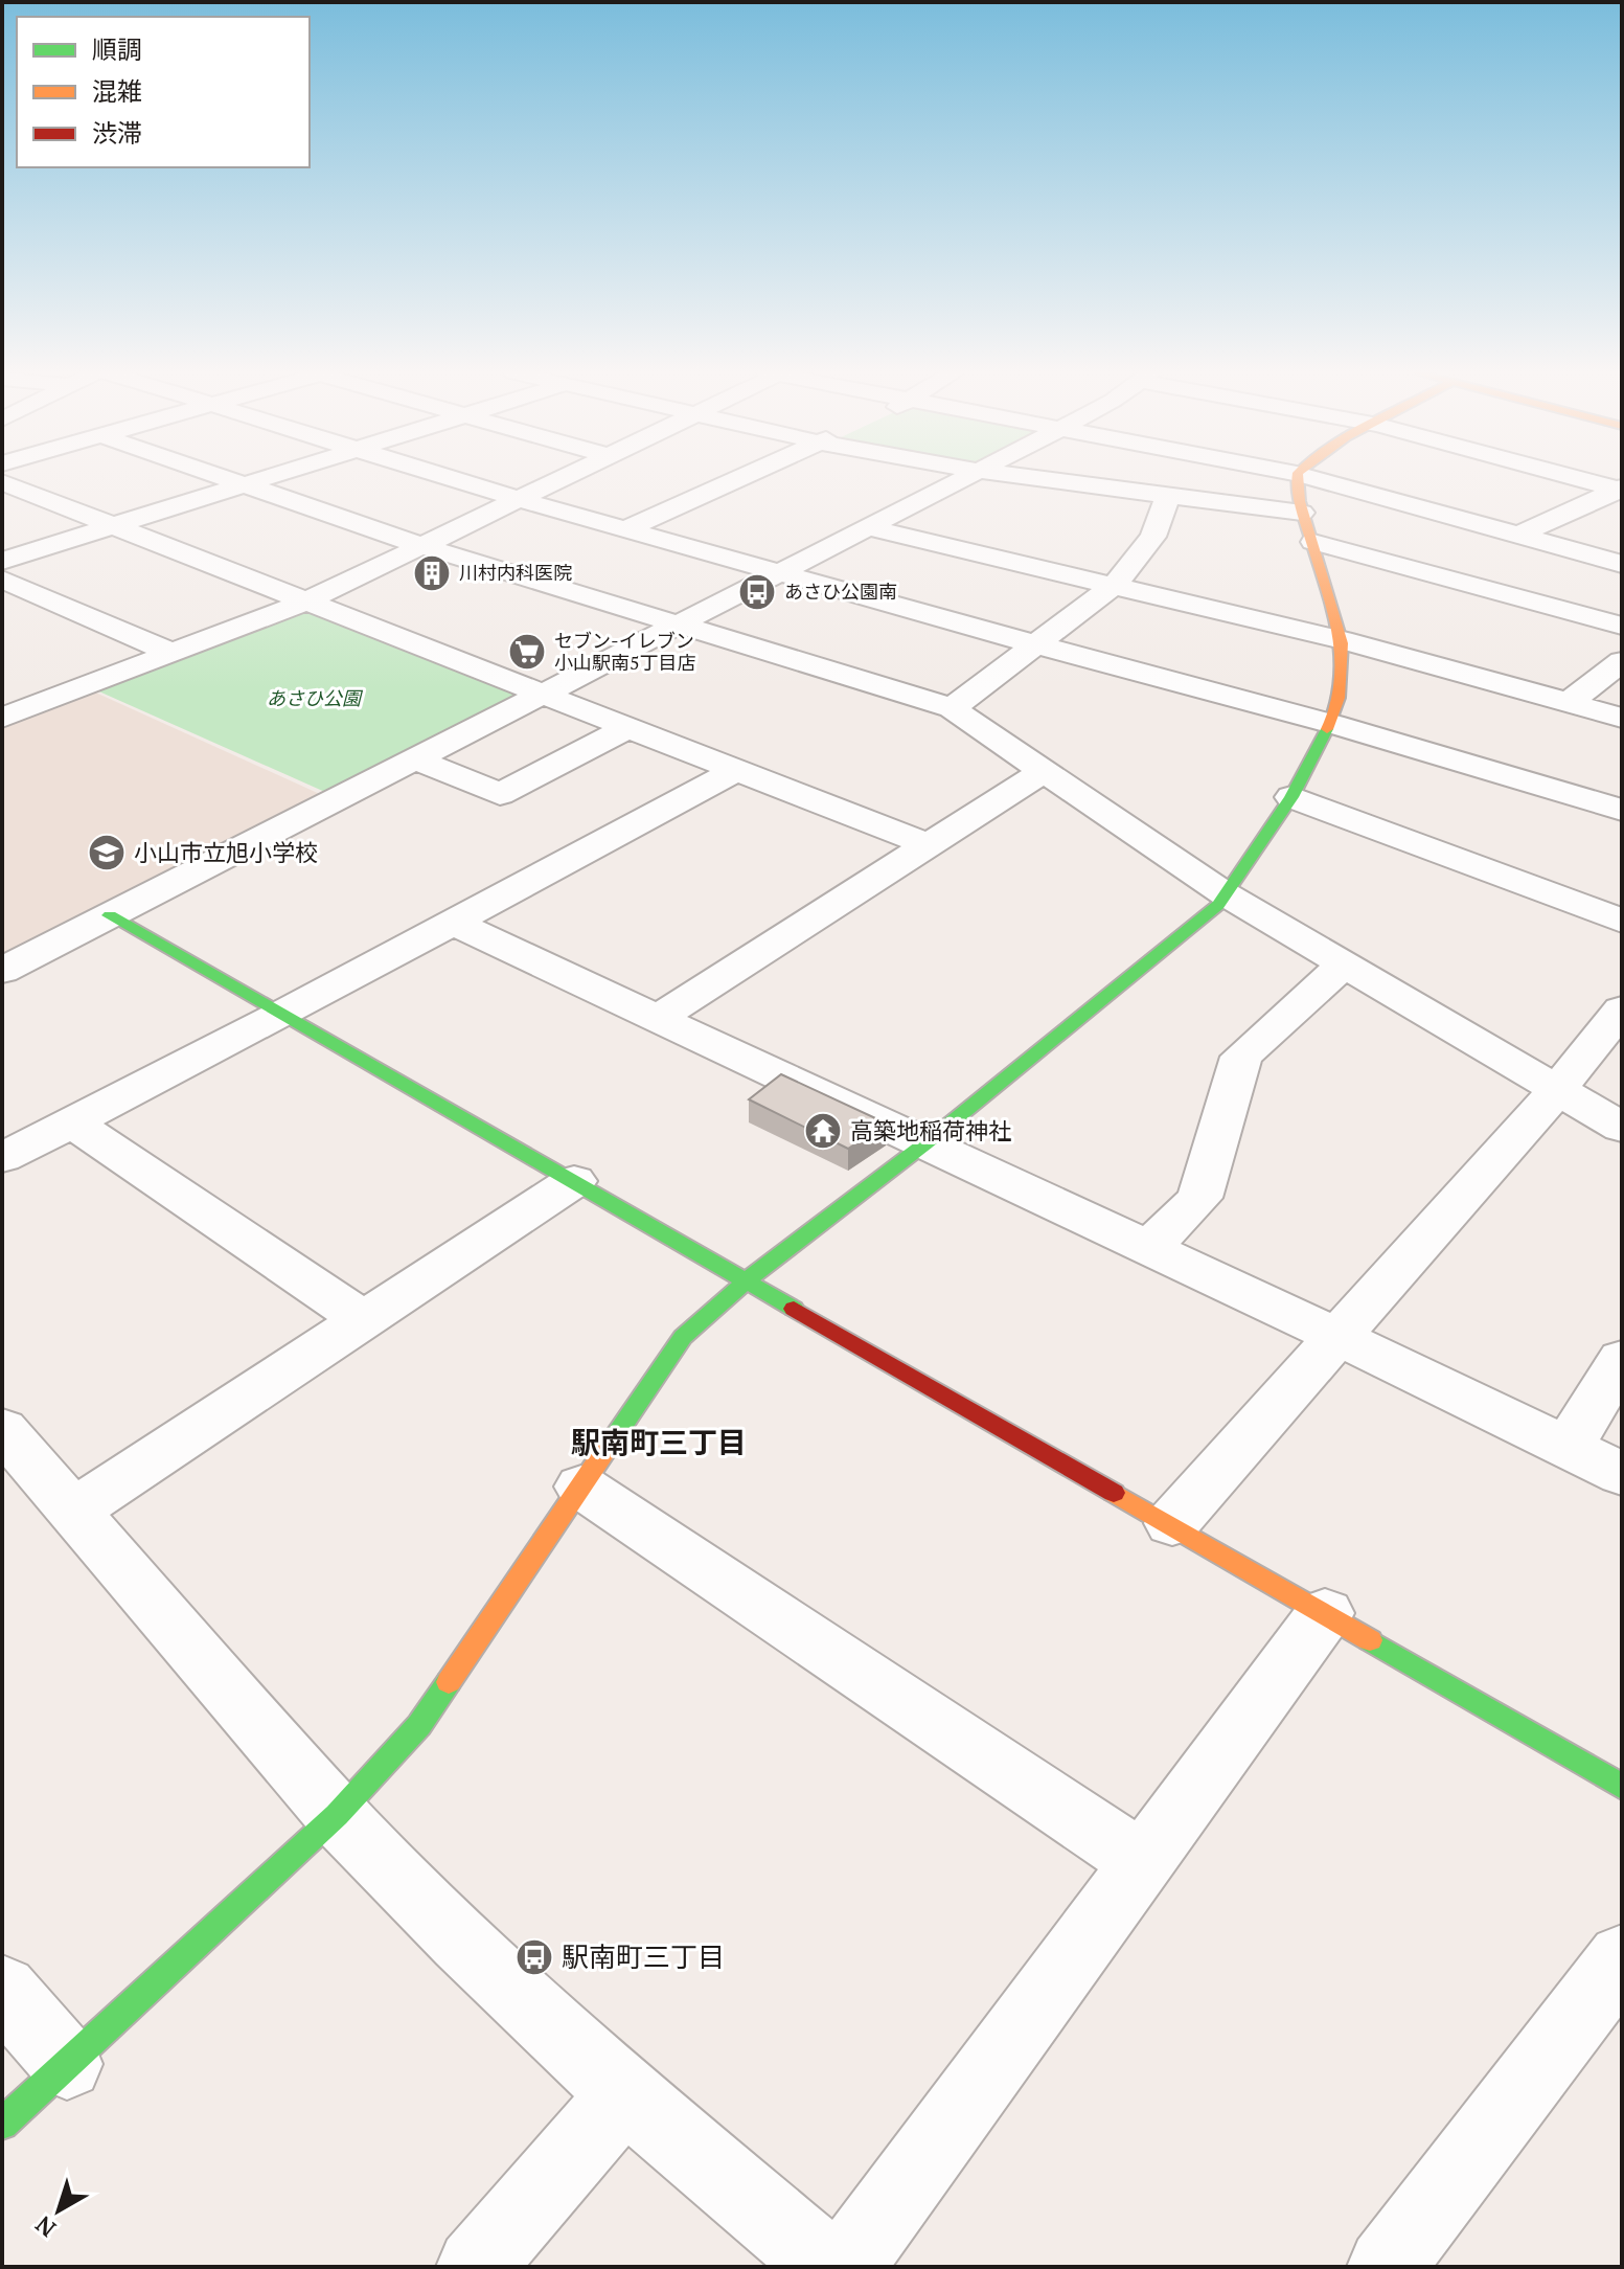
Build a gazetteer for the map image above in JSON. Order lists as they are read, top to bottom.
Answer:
{
  "districts": ["駅南町三丁目"],
  "parks": ["あさひ公園"],
  "places": {
    "building": ["川村内科医院"],
    "bus stop": ["あさひ公園南", "駅南町三丁目"],
    "supermarket": ["セブン-イレブン 小山駅南5丁目店"],
    "school or university": ["小山市立旭小学校"],
    "temple": ["高築地稲荷神社"]
  },
  "legend": ["順調", "混雑", "渋滞"],
  "north": "bottom left"
}
